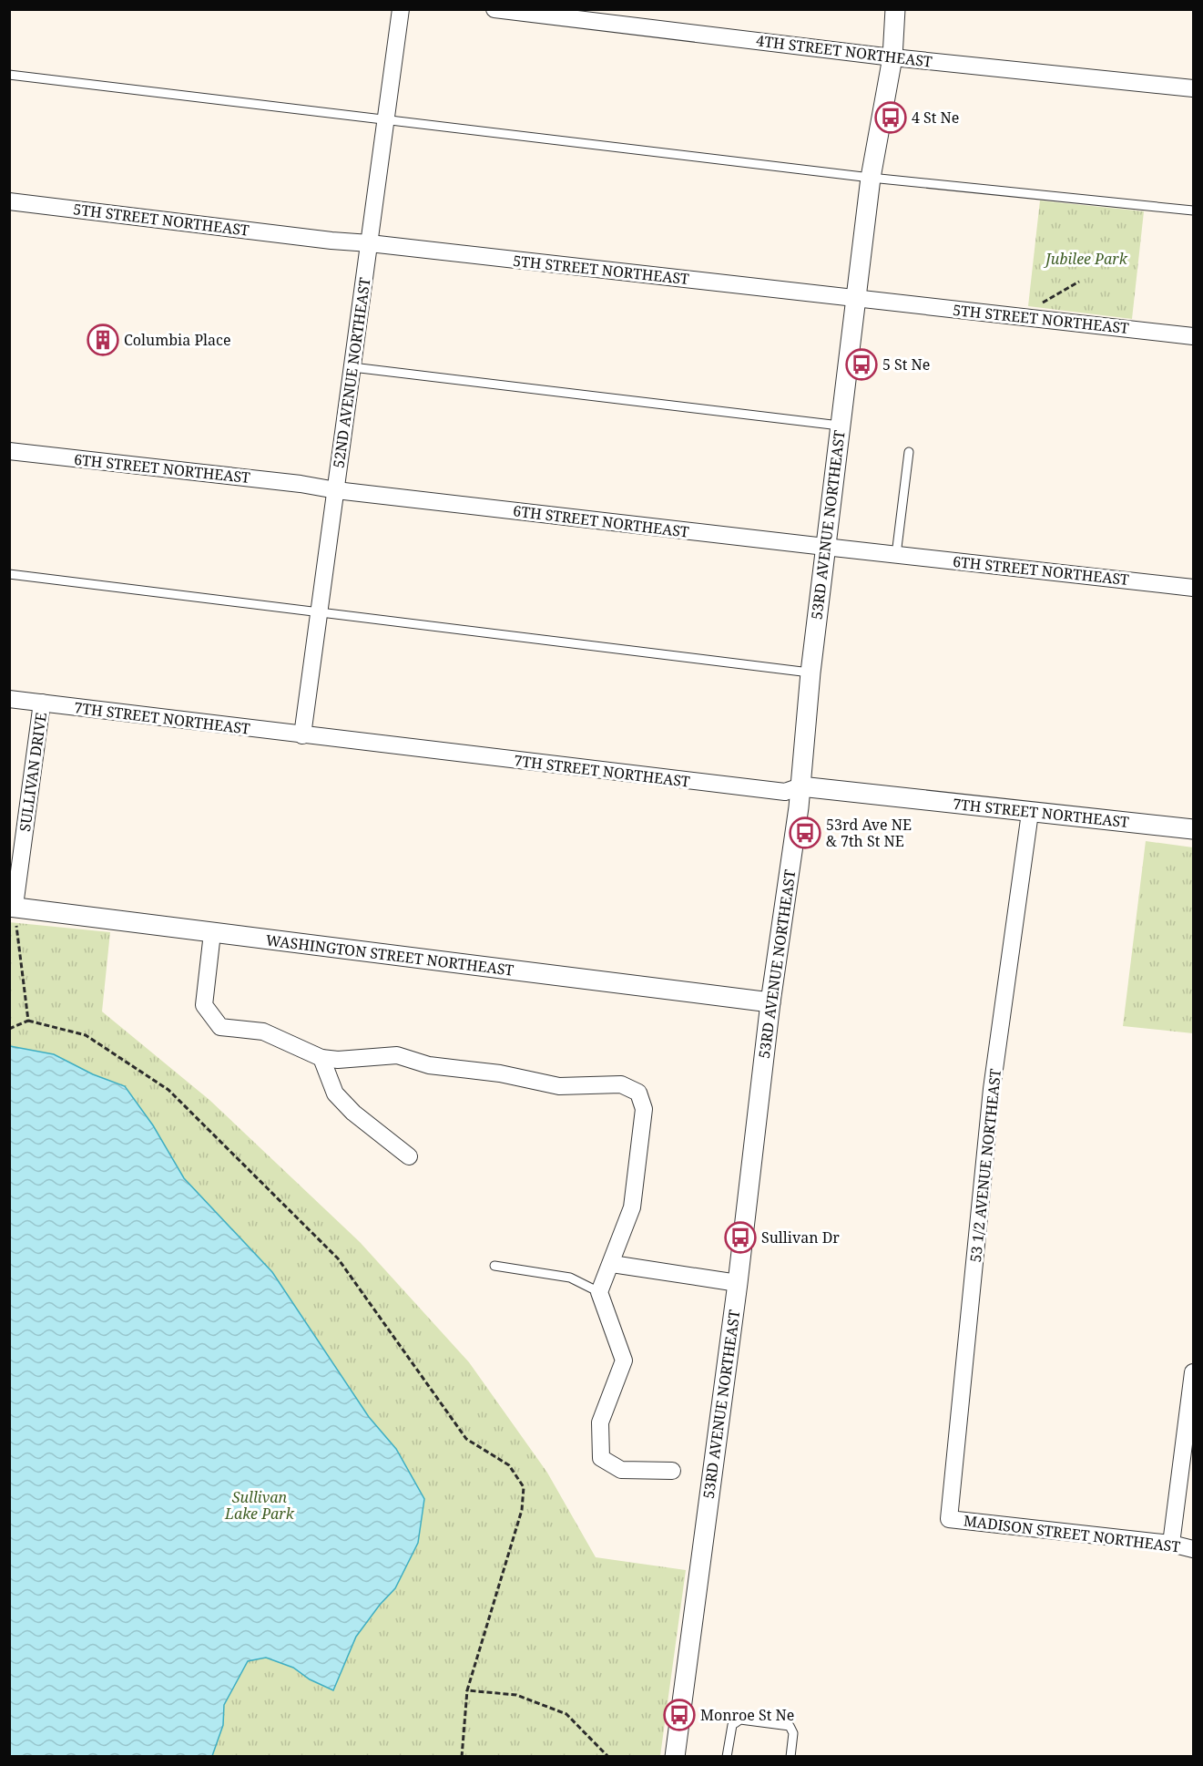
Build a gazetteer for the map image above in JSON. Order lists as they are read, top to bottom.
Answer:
{
  "streets": {
    "street": [
      "4TH STREET NORTHEAST",
      "5TH STREET NORTHEAST",
      "52ND AVENUE NORTHEAST",
      "6TH STREET NORTHEAST",
      "53RD AVENUE NORTHEAST",
      "7TH STREET NORTHEAST",
      "SULLIVAN DRIVE",
      "WASHINGTON STREET NORTHEAST",
      "53 1/2 AVENUE NORTHEAST",
      "MADISON STREET NORTHEAST"
    ]
  },
  "crossings": [
    ["4TH STREET NORTHEAST", "53RD AVENUE NORTHEAST"],
    ["5TH STREET NORTHEAST", "52ND AVENUE NORTHEAST"],
    ["5TH STREET NORTHEAST", "53RD AVENUE NORTHEAST"],
    ["52ND AVENUE NORTHEAST", "6TH STREET NORTHEAST"],
    ["52ND AVENUE NORTHEAST", "7TH STREET NORTHEAST"],
    ["6TH STREET NORTHEAST", "53RD AVENUE NORTHEAST"],
    ["53RD AVENUE NORTHEAST", "7TH STREET NORTHEAST"],
    ["53RD AVENUE NORTHEAST", "WASHINGTON STREET NORTHEAST"],
    ["7TH STREET NORTHEAST", "SULLIVAN DRIVE"],
    ["7TH STREET NORTHEAST", "53 1/2 AVENUE NORTHEAST"],
    ["SULLIVAN DRIVE", "WASHINGTON STREET NORTHEAST"],
    ["53 1/2 AVENUE NORTHEAST", "MADISON STREET NORTHEAST"]
  ],
  "parks": ["Jubilee Park", "Sullivan Lake Park"],
  "places": {
    "bus stop": [
      "4 St Ne",
      "5 St Ne",
      "53rd Ave NE & 7th St NE",
      "Sullivan Dr",
      "Monroe St Ne"
    ],
    "building": ["Columbia Place"]
  }
}
